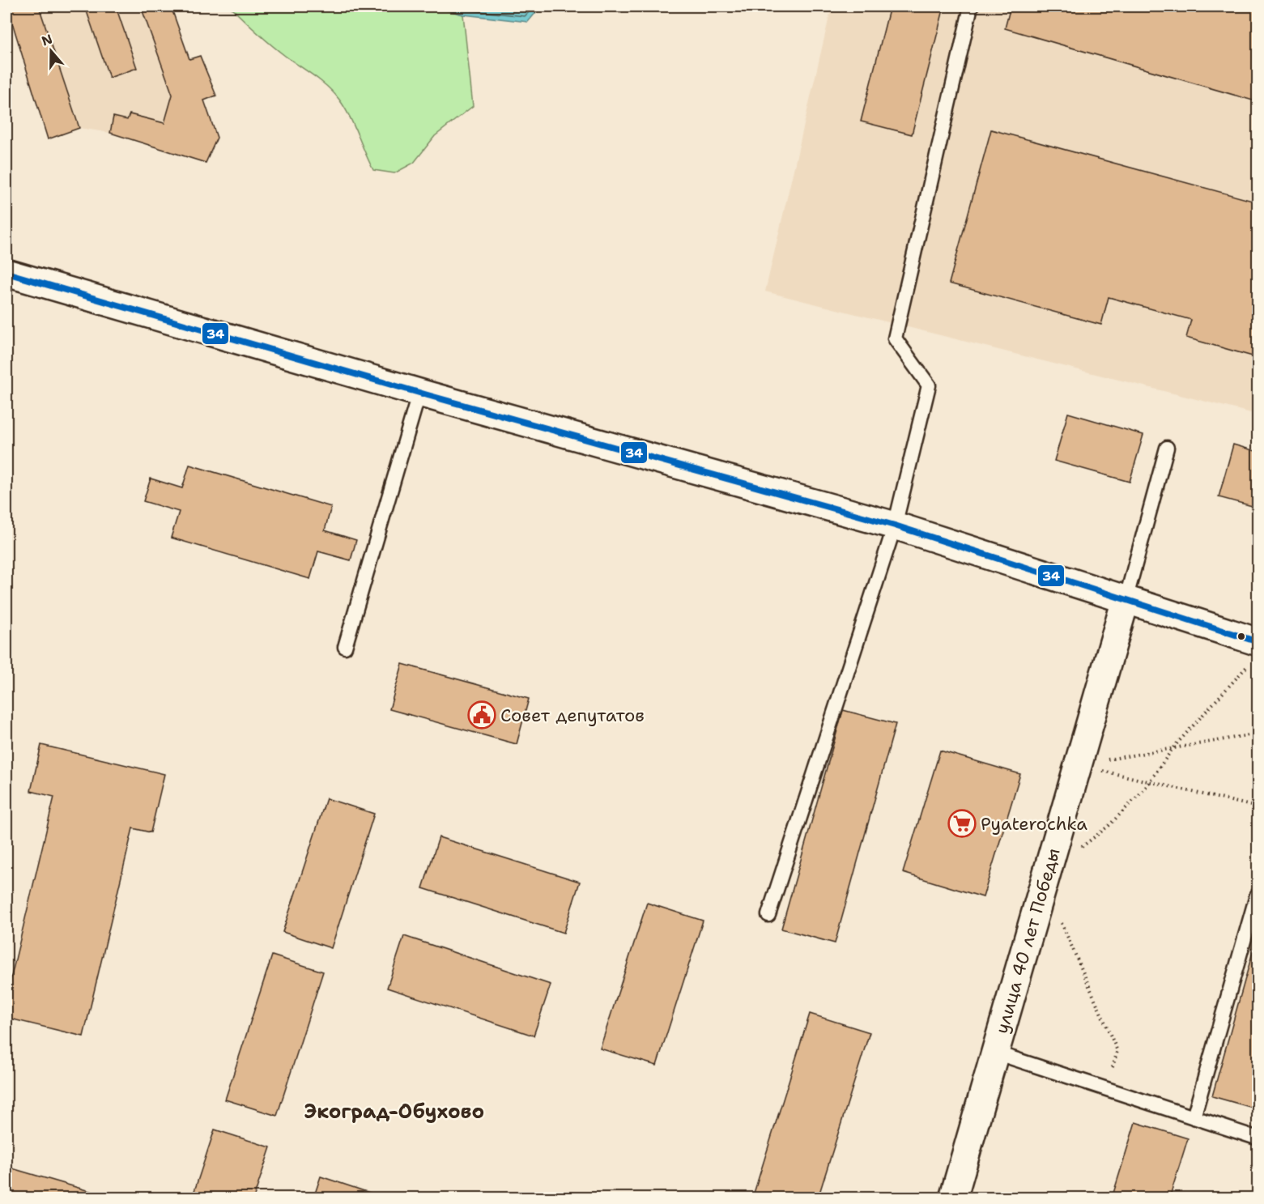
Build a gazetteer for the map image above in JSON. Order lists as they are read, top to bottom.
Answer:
{
  "streets": {
    "main road": ["улица 40 лет Победы"]
  },
  "districts": ["Экоград-Обухово"],
  "places": {
    "public building": ["Совет депутатов"],
    "supermarket": ["Pyaterochka"]
  },
  "lines": ["transit line 34"],
  "north": "top"
}
